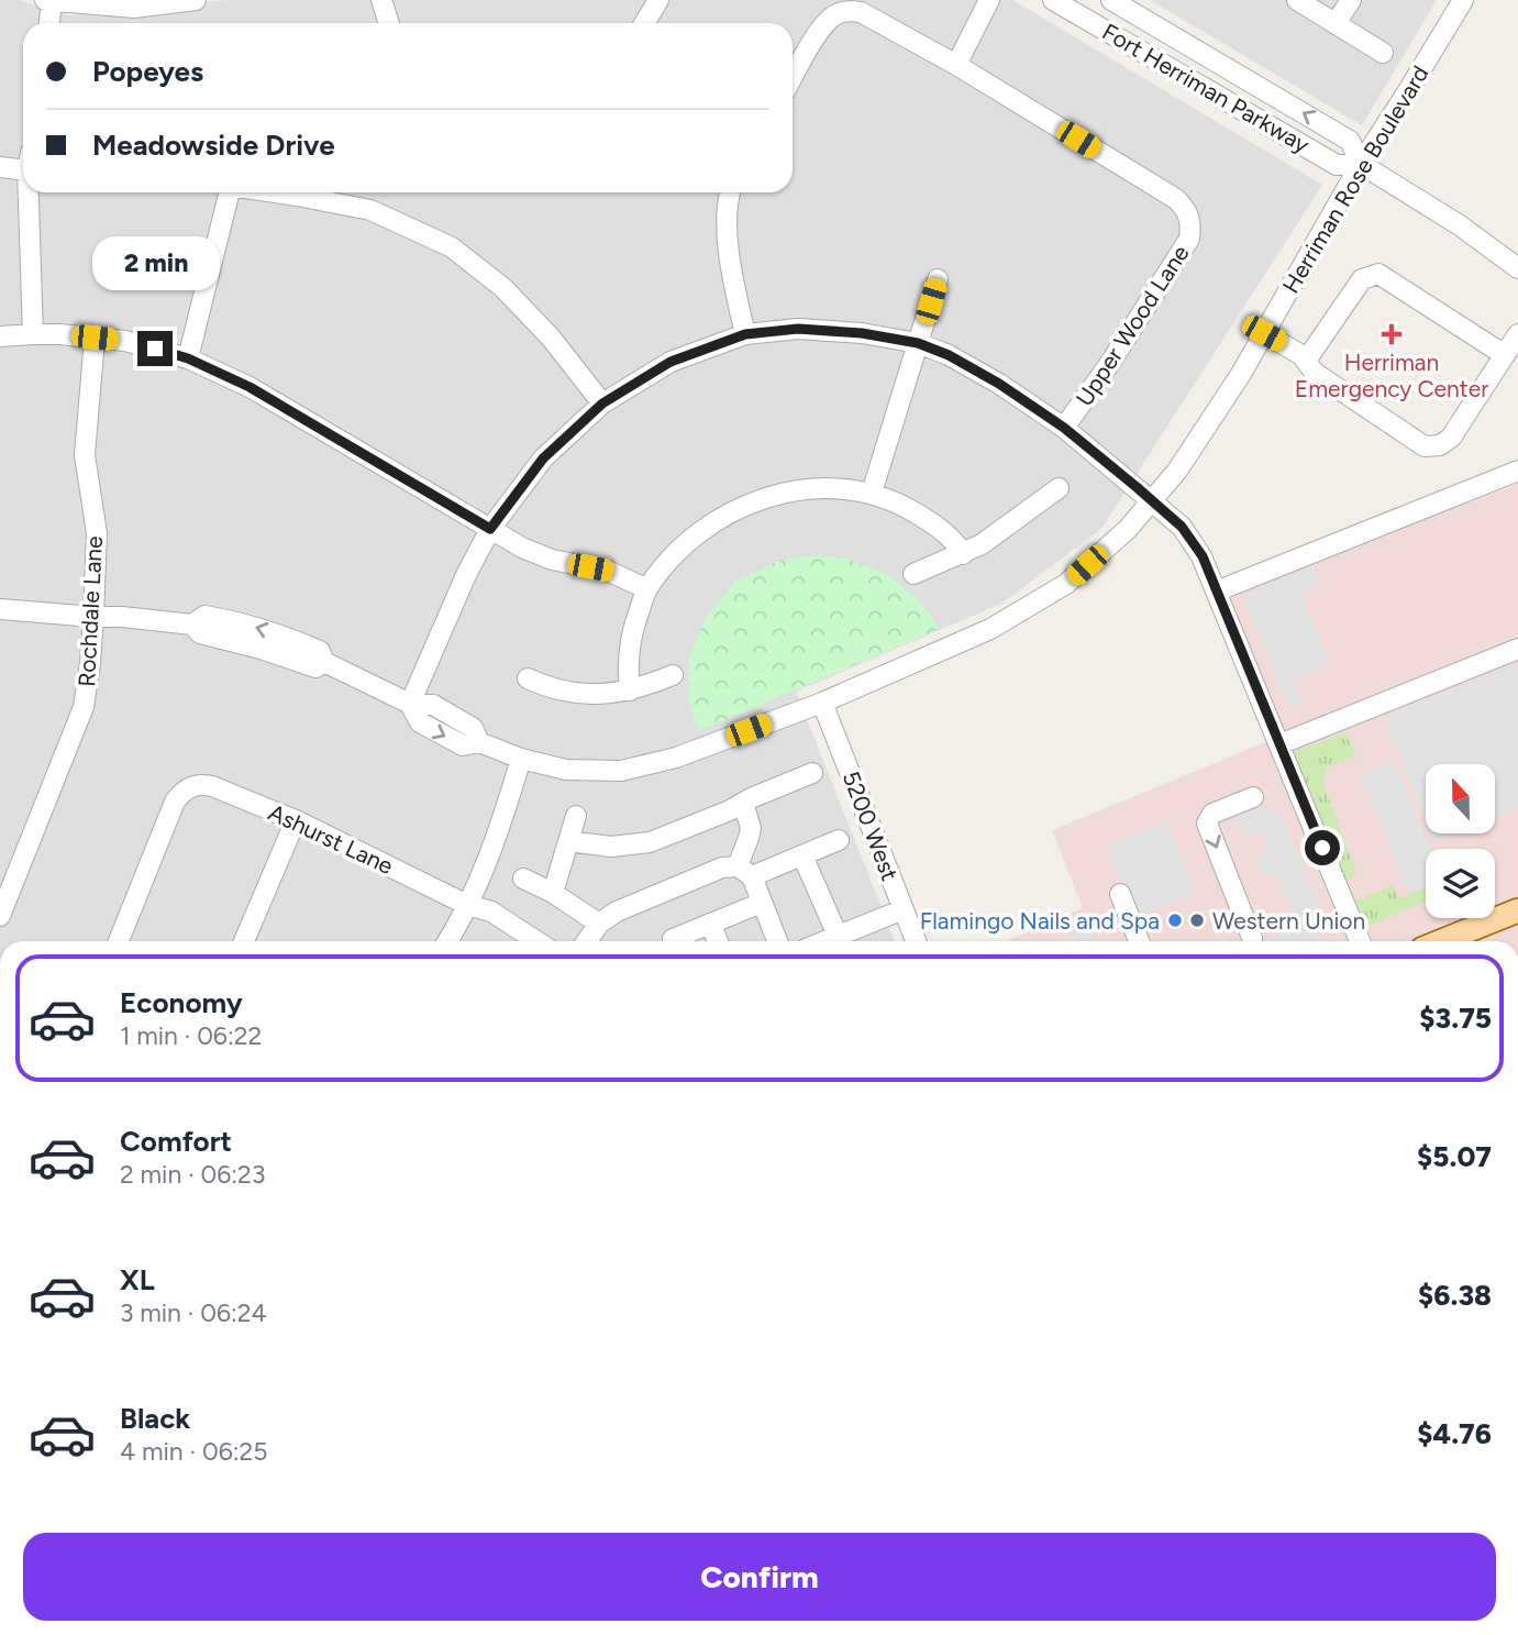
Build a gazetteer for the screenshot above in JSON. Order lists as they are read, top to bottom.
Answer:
{
  "streets": {
    "street": [
      "Fort Herriman Parkway",
      "Herriman Rose Boulevard",
      "Upper Wood Lane",
      "Rochdale Lane",
      "5200 West",
      "Ashurst Lane"
    ]
  },
  "crossings": [
    ["Fort Herriman Parkway", "Herriman Rose Boulevard"],
    ["Herriman Rose Boulevard", "Rochdale Lane"],
    ["Herriman Rose Boulevard", "5200 West"]
  ],
  "places": {
    "health": ["Herriman Emergency Center"],
    "other": ["Flamingo Nails and Spa", "Western Union"]
  },
  "north": "top",
  "page": {
    "banner": ["Popeyes", "Meadowside Drive"],
    "bubble": "2 min",
    "list": [
      {
        "name": "Economy",
        "note": "1 min · 06:22",
        "value": "$3.75"
      },
      {
        "name": "Comfort",
        "note": "2 min · 06:23",
        "value": "$5.07"
      },
      {
        "name": "XL",
        "note": "3 min · 06:24",
        "value": "$6.38"
      },
      {
        "name": "Black",
        "note": "4 min · 06:25",
        "value": "$4.76"
      }
    ],
    "buttons": "Confirm"
  }
}
